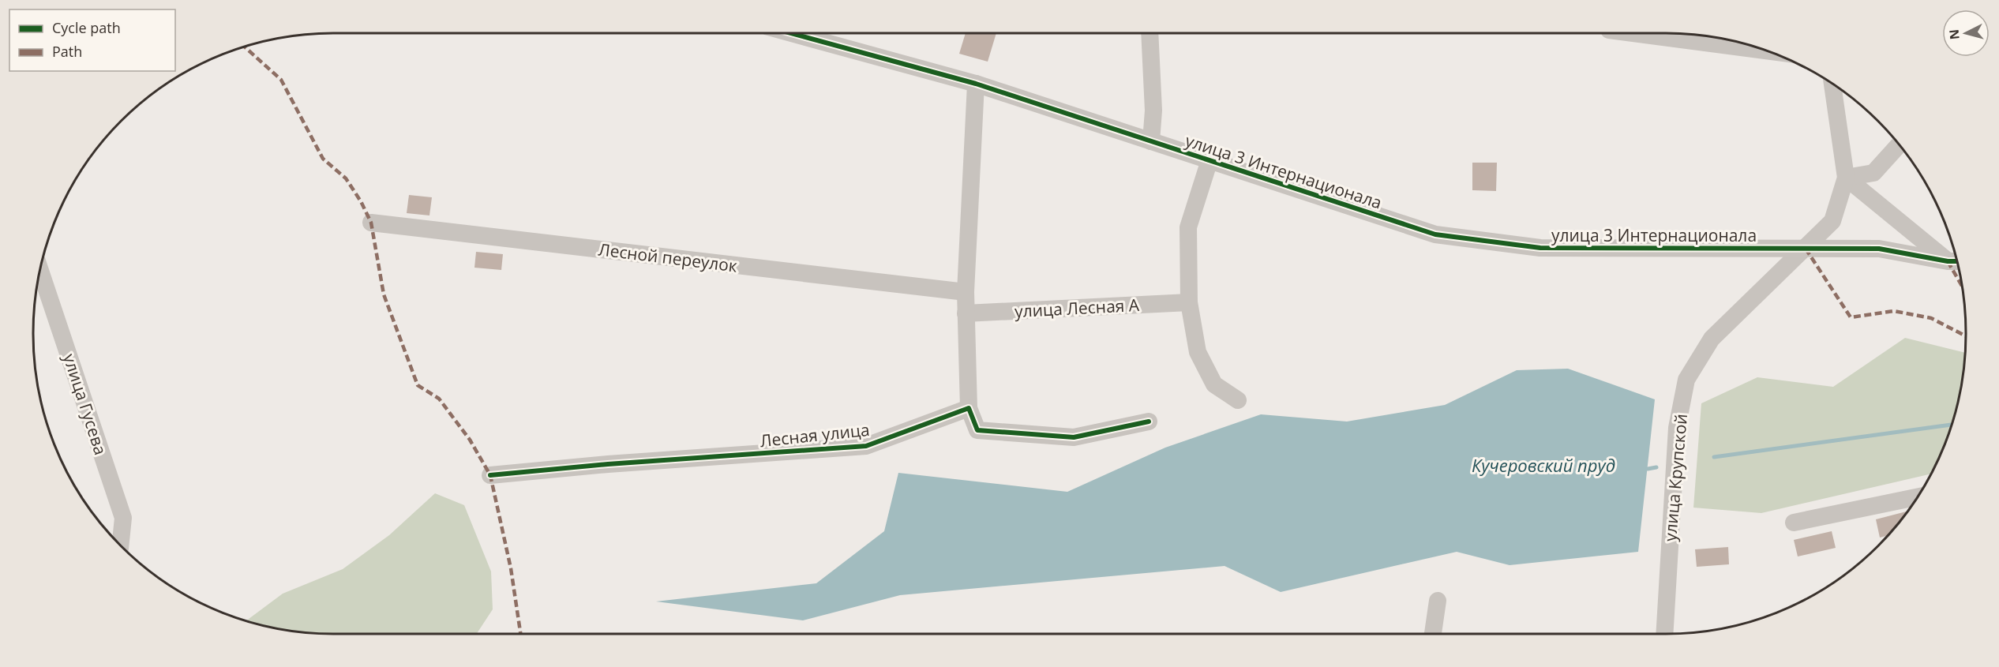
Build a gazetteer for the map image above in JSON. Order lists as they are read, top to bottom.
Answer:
{
  "streets": {
    "street": [
      "улица 3 Интернационала",
      "Лесной переулок",
      "улица Лесная А",
      "улица Гусева",
      "Лесная улица",
      "улица Крупской"
    ]
  },
  "crossings": [
    ["улица 3 Интернационала", "улица Крупской"]
  ],
  "water": ["Кучеровский пруд"],
  "legend": ["Cycle path", "Path"],
  "north": "left"
}
